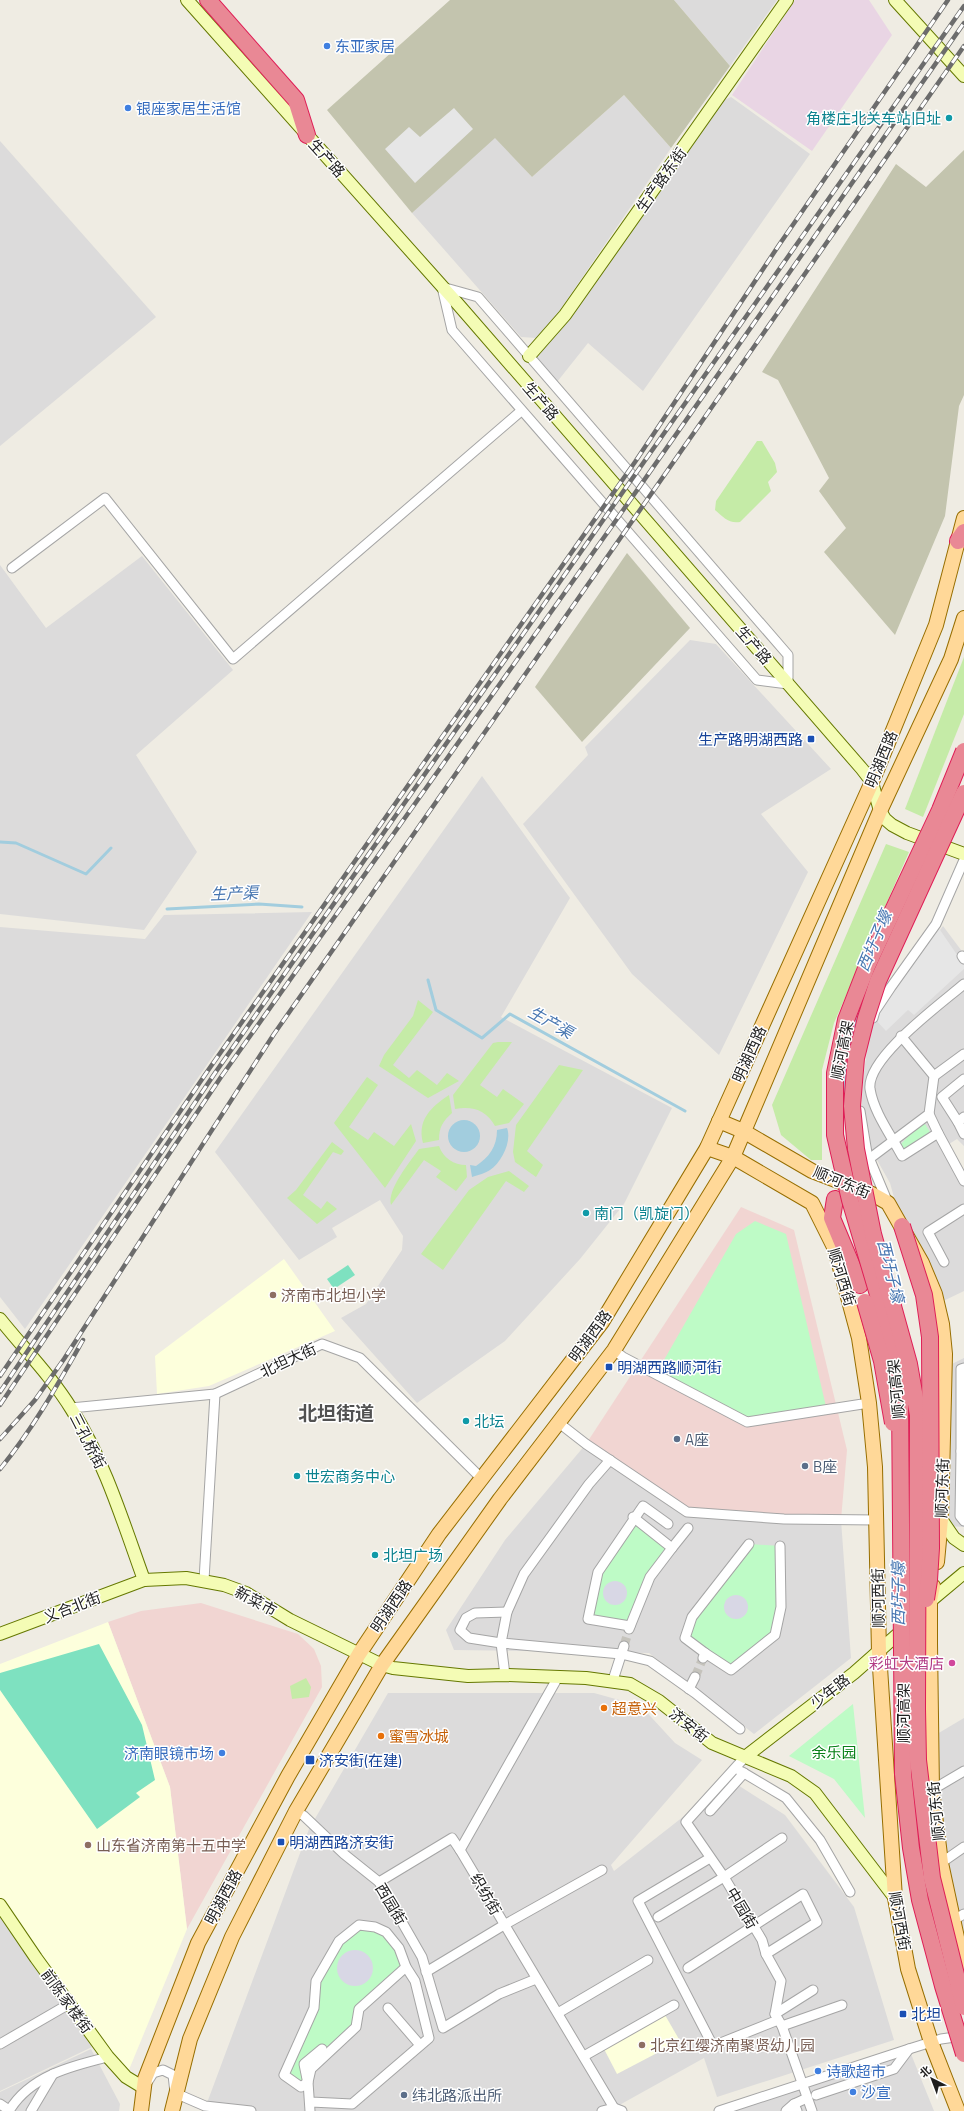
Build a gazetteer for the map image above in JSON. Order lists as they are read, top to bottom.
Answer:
{
  "streets": {
    "highway": ["顺河高架"],
    "main road": [
      "生产路",
      "生产路东街",
      "明湖西路",
      "顺河东街",
      "顺河西街",
      "三孔桥街",
      "新菜市",
      "义合北街",
      "少年路",
      "济安街",
      "前陈家楼街"
    ],
    "street": [
      "北坦大街",
      "织纺街",
      "西园街",
      "中园街"
    ]
  },
  "crossings": [
    ["生产路", "明湖西路"],
    ["明湖西路", "顺河东街"],
    ["明湖西路", "顺河西街"],
    ["明湖西路", "北坦大街"],
    ["明湖西路", "新菜市"],
    ["明湖西路", "济安街"],
    ["明湖西路", "西园街"],
    ["明湖西路", "前陈家楼街"],
    ["顺河高架", "少年路"],
    ["顺河东街", "少年路"],
    ["顺河西街", "少年路"],
    ["顺河西街", "济安街"],
    ["北坦大街", "三孔桥街"],
    ["三孔桥街", "新菜市"],
    ["三孔桥街", "义合北街"],
    ["新菜市", "义合北街"],
    ["新菜市", "济安街"],
    ["少年路", "济安街"],
    ["少年路", "中园街"],
    ["济安街", "中园街"],
    ["织纺街", "西园街"]
  ],
  "districts": ["北坦街道"],
  "water": ["生产渠", "西圩子壕"],
  "parks": ["余乐园"],
  "places": {
    "other": [
      "东亚家居",
      "银座家居生活馆",
      "角楼庄北关车站旧址",
      "南门（凯旋门）",
      "济南市北坦小学",
      "北坛",
      "A座",
      "B座",
      "世宏商务中心",
      "北坦广场",
      "彩虹大酒店",
      "超意兴",
      "蜜雪冰城",
      "济南眼镜市场",
      "山东省济南第十五中学",
      "北京红缨济南聚贤幼儿园",
      "诗歌超市",
      "沙宣",
      "纬北路派出所"
    ],
    "transit": [
      "生产路明湖西路",
      "明湖西路顺河街",
      "济安街(在建)",
      "明湖西路济安街",
      "北坦"
    ]
  },
  "north": "top left"
}
